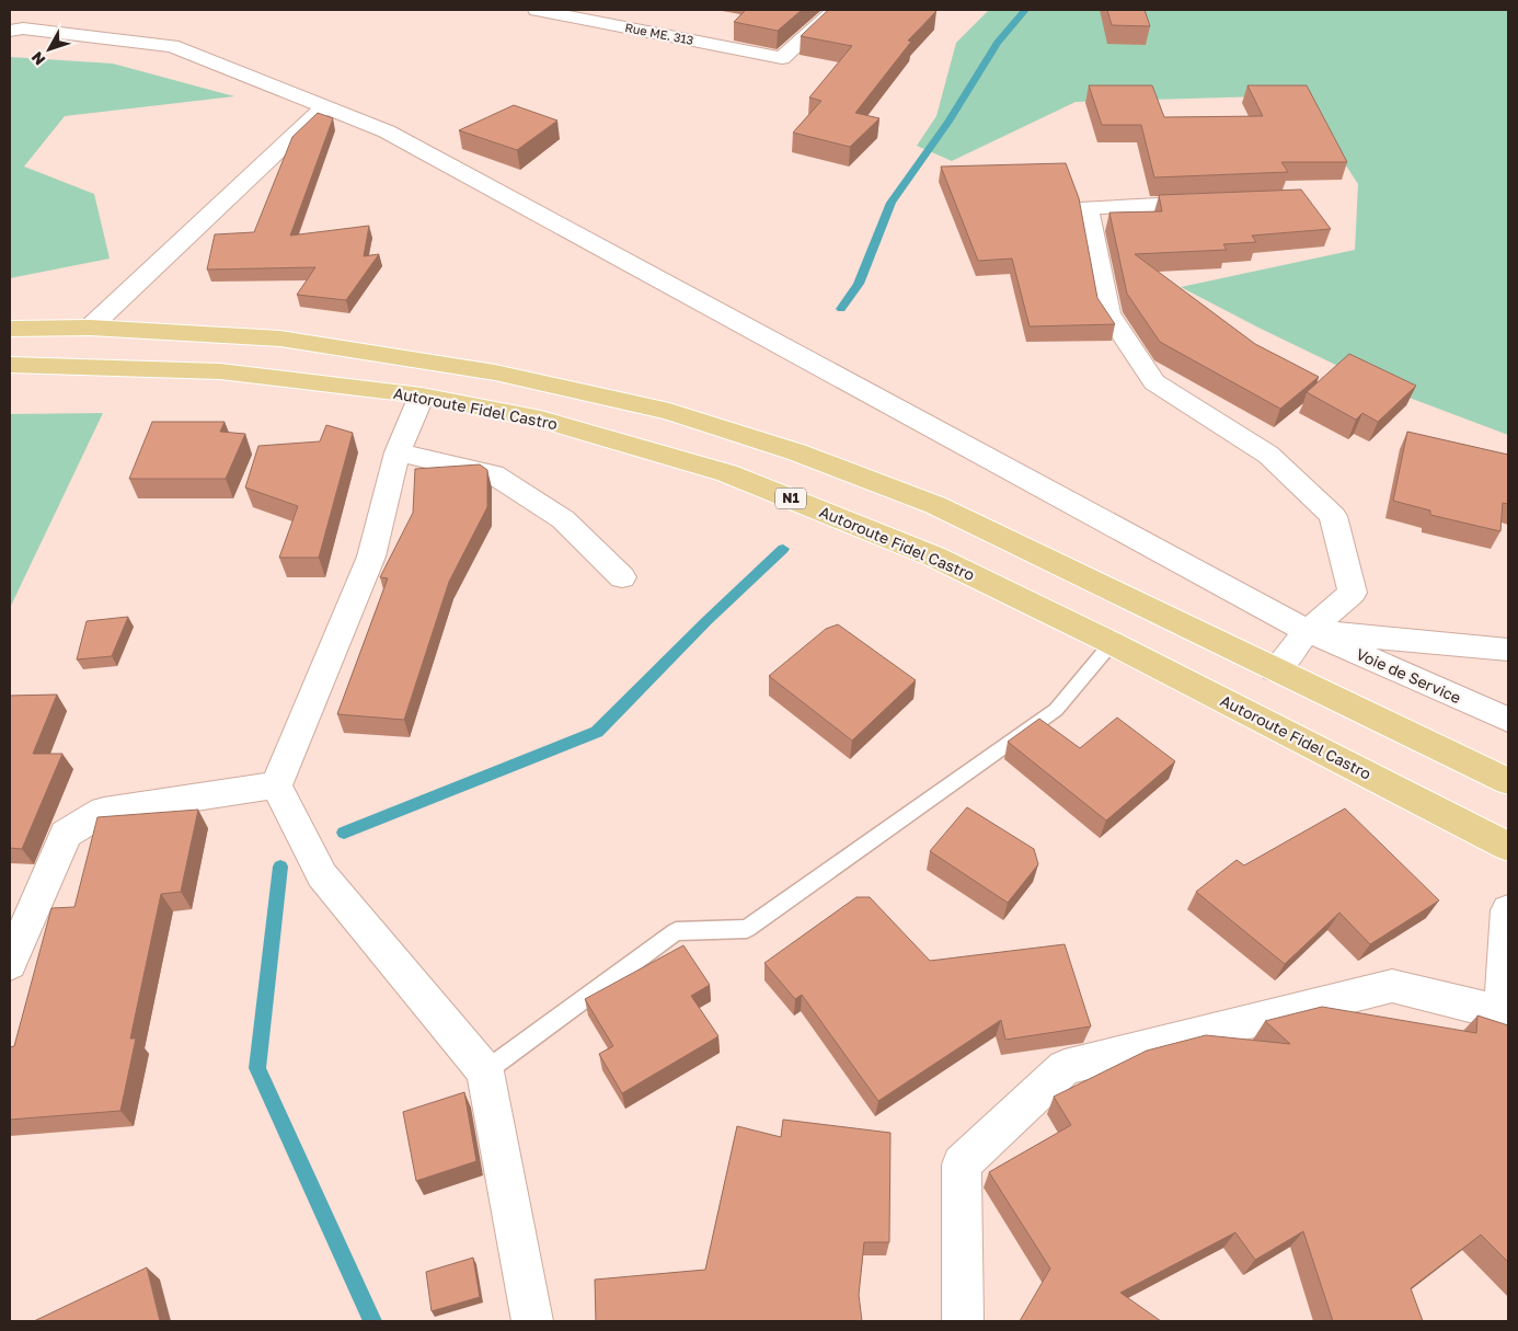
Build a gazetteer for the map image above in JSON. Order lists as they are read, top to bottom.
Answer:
{
  "streets": {
    "highway": ["Autoroute Fidel Castro", "N1"],
    "street": ["Rue ME. 313", "Voie de Service"]
  },
  "north": "bottom left"
}
